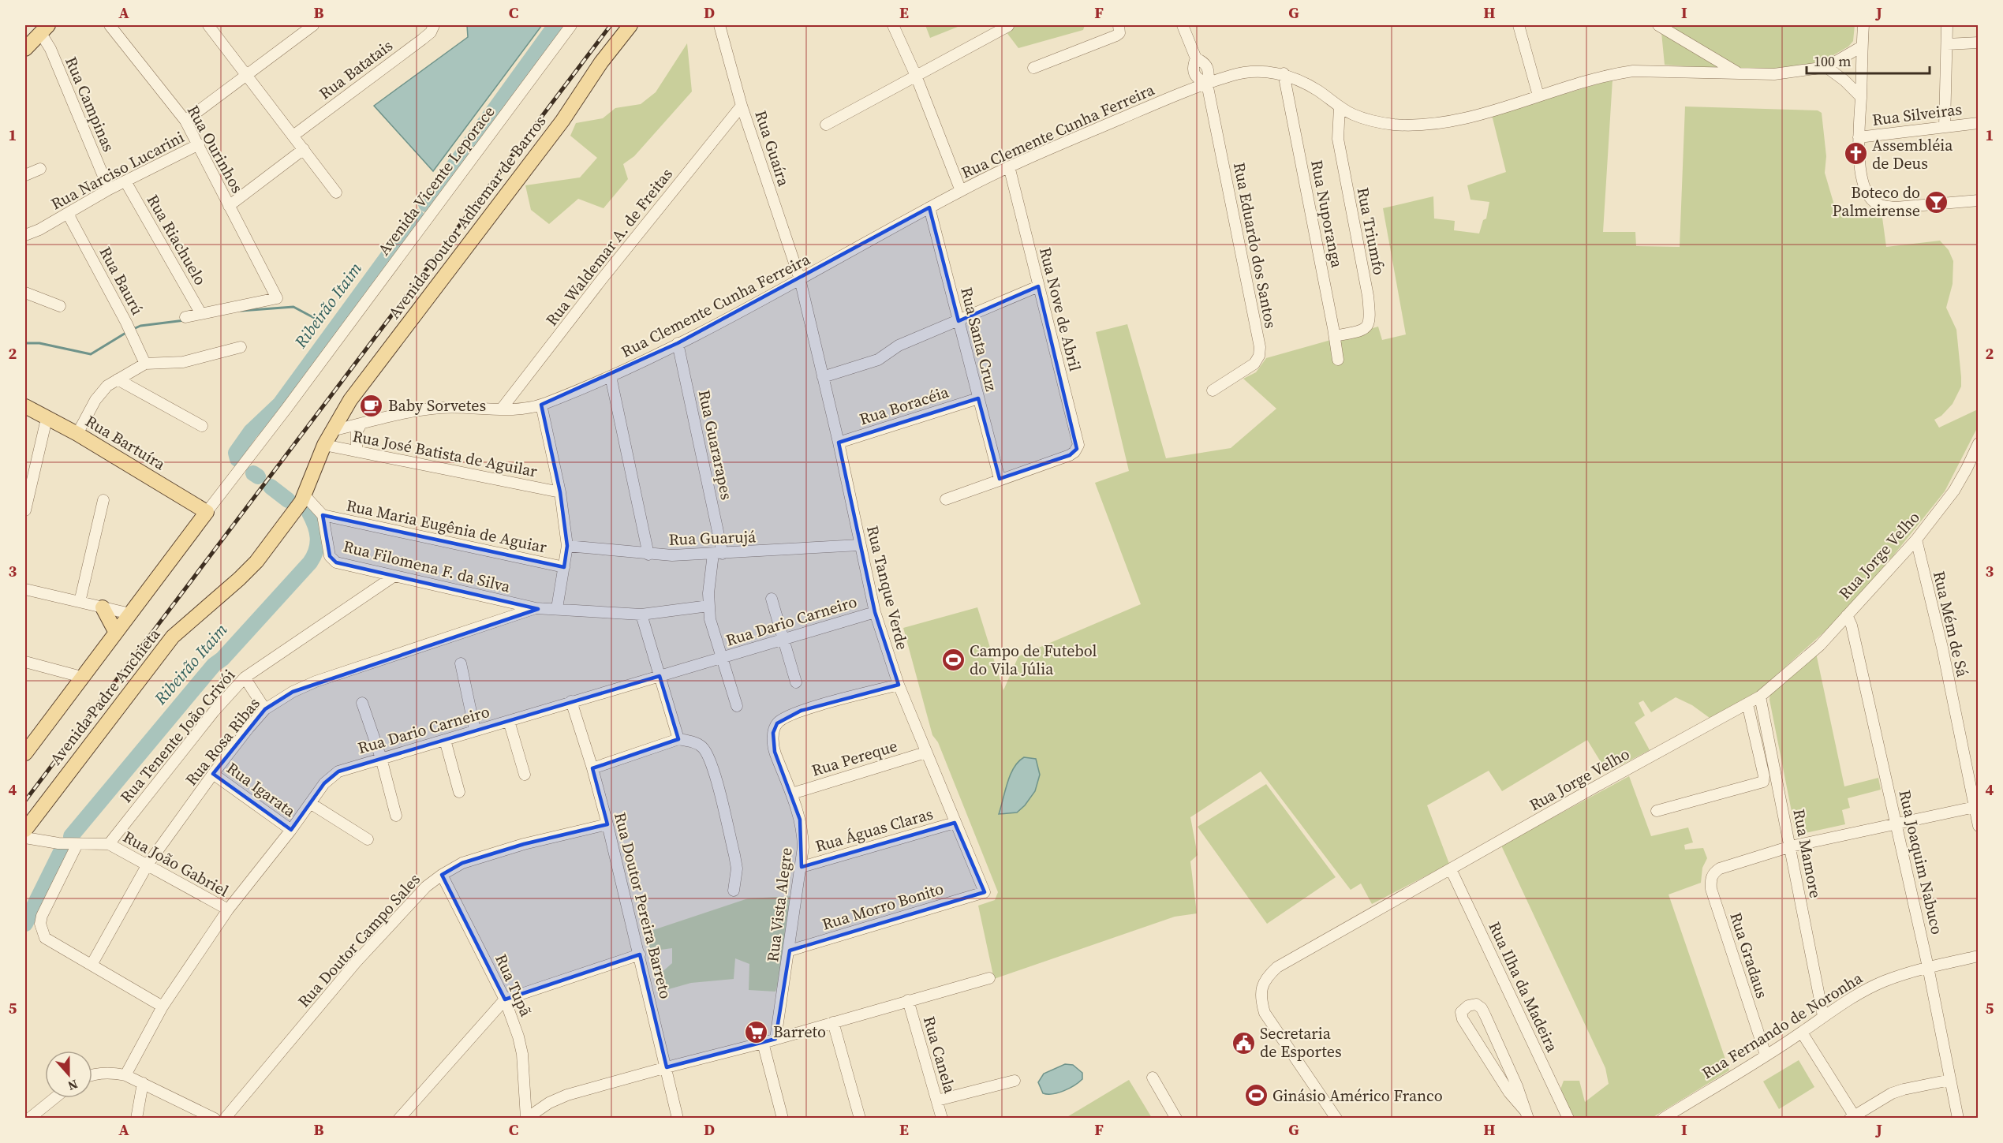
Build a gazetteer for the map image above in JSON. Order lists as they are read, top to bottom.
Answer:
{
  "streets": {
    "main road": ["Avenida Doutor Adhemar de Barros", "Rua Bartuíra", "Avenida Padre Anchieta"],
    "street": [
      "Rua Batatais",
      "Rua Campinas",
      "Rua Silveiras",
      "Rua Clemente Cunha Ferreira",
      "Rua Guaíra",
      "Rua Ourinhos",
      "Rua Narciso Lucarini",
      "Avenida Vicente Leporace",
      "Rua Nuporanga",
      "Rua Triumfo",
      "Rua Riachuelo",
      "Rua Eduardo dos Santos",
      "Rua Waldemar A. de Freitas",
      "Rua Baurú",
      "Rua Nove de Abril",
      "Rua Santa Cruz",
      "Rua Boracéia",
      "Rua Guararapes",
      "Rua José Batista de Aguilar",
      "Rua Maria Eugênia de Aguiar",
      "Rua Guarujá",
      "Rua Jorge Velho",
      "Rua Filomena F. da Silva",
      "Rua Tanque Verde",
      "Rua Dario Carneiro",
      "Rua Mém de Sá",
      "Rua Tenente João Crivói",
      "Rua Rosa Ribas",
      "Rua Pereque",
      "Rua Igarata",
      "Rua Águas Claras",
      "Rua Mamore",
      "Rua Joaquim Nabuco",
      "Rua João Gabriel",
      "Rua Vista Alegre",
      "Rua Doutor Pereira Barreto",
      "Rua Morro Bonito",
      "Rua Doutor Campo Sales",
      "Rua Gradaus",
      "Rua Tupã",
      "Rua Ilha da Madeira",
      "Rua Fernando de Noronha",
      "Rua Canela"
    ]
  },
  "crossings": [
    ["Rua Campinas", "Rua Narciso Lucarini"],
    ["Rua Clemente Cunha Ferreira", "Rua Guaíra"],
    ["Rua Clemente Cunha Ferreira", "Rua Nuporanga"],
    ["Rua Clemente Cunha Ferreira", "Avenida Doutor Adhemar de Barros"],
    ["Rua Clemente Cunha Ferreira", "Rua Triumfo"],
    ["Rua Clemente Cunha Ferreira", "Rua Eduardo dos Santos"],
    ["Rua Clemente Cunha Ferreira", "Rua Waldemar A. de Freitas"],
    ["Rua Clemente Cunha Ferreira", "Rua Nove de Abril"],
    ["Rua Clemente Cunha Ferreira", "Rua Santa Cruz"],
    ["Rua Clemente Cunha Ferreira", "Rua Guararapes"],
    ["Rua Clemente Cunha Ferreira", "Rua Tanque Verde"],
    ["Rua Clemente Cunha Ferreira", "Avenida Padre Anchieta"],
    ["Rua Guaíra", "Rua Waldemar A. de Freitas"],
    ["Rua Guaíra", "Rua Tanque Verde"],
    ["Rua Ourinhos", "Rua Narciso Lucarini"],
    ["Rua Ourinhos", "Rua Riachuelo"],
    ["Rua Narciso Lucarini", "Rua Riachuelo"],
    ["Rua Narciso Lucarini", "Rua Baurú"],
    ["Avenida Vicente Leporace", "Rua Bartuíra"],
    ["Rua Nuporanga", "Rua Triumfo"],
    ["Avenida Doutor Adhemar de Barros", "Avenida Padre Anchieta"],
    ["Rua Nove de Abril", "Rua Santa Cruz"],
    ["Rua Santa Cruz", "Rua Boracéia"],
    ["Rua Boracéia", "Rua Tanque Verde"],
    ["Rua Guararapes", "Rua Guarujá"],
    ["Rua Guararapes", "Rua Filomena F. da Silva"],
    ["Rua Guararapes", "Rua Dario Carneiro"],
    ["Rua José Batista de Aguilar", "Avenida Padre Anchieta"],
    ["Rua Maria Eugênia de Aguiar", "Rua Filomena F. da Silva"],
    ["Rua Guarujá", "Rua Tanque Verde"],
    ["Rua Jorge Velho", "Rua Mém de Sá"],
    ["Rua Jorge Velho", "Rua Mamore"],
    ["Rua Jorge Velho", "Rua Joaquim Nabuco"],
    ["Rua Jorge Velho", "Rua Ilha da Madeira"],
    ["Rua Filomena F. da Silva", "Rua Tenente João Crivói"],
    ["Rua Filomena F. da Silva", "Rua Rosa Ribas"],
    ["Rua Tanque Verde", "Rua Dario Carneiro"],
    ["Rua Tanque Verde", "Rua Pereque"],
    ["Rua Tanque Verde", "Rua Águas Claras"],
    ["Rua Tanque Verde", "Rua Vista Alegre"],
    ["Rua Tanque Verde", "Rua Morro Bonito"],
    ["Rua Dario Carneiro", "Rua Igarata"],
    ["Rua Dario Carneiro", "Rua João Gabriel"],
    ["Rua Dario Carneiro", "Rua Doutor Pereira Barreto"],
    ["Rua Tenente João Crivói", "Rua João Gabriel"],
    ["Rua Rosa Ribas", "Rua Igarata"],
    ["Rua Rosa Ribas", "Rua João Gabriel"],
    ["Rua Pereque", "Rua Vista Alegre"],
    ["Rua Águas Claras", "Rua Vista Alegre"],
    ["Rua Mamore", "Rua Gradaus"],
    ["Rua Mamore", "Rua Fernando de Noronha"],
    ["Rua Joaquim Nabuco", "Rua Fernando de Noronha"],
    ["Rua Vista Alegre", "Rua Morro Bonito"],
    ["Rua Doutor Pereira Barreto", "Rua Doutor Campo Sales"],
    ["Rua Doutor Campo Sales", "Rua Tupã"],
    ["Rua Gradaus", "Rua Fernando de Noronha"]
  ],
  "water": ["Ribeirão Itaim"],
  "places": {
    "church": ["Assembléia de Deus"],
    "bar": ["Boteco do Palmeirense"],
    "cafe": ["Baby Sorvetes"],
    "sports": ["Campo de Futebol do Vila Júlia", "Ginásio Américo Franco"],
    "supermarket": ["Barreto"],
    "public building": ["Secretaria de Esportes"]
  },
  "scale_bar": "100 m",
  "north": "bottom",
  "grid": {
    "columns": [
      "A",
      "B",
      "C",
      "D",
      "E",
      "F",
      "G",
      "H",
      "I",
      "J"
    ],
    "rows": [
      "1",
      "2",
      "3",
      "4",
      "5"
    ]
  }
}
